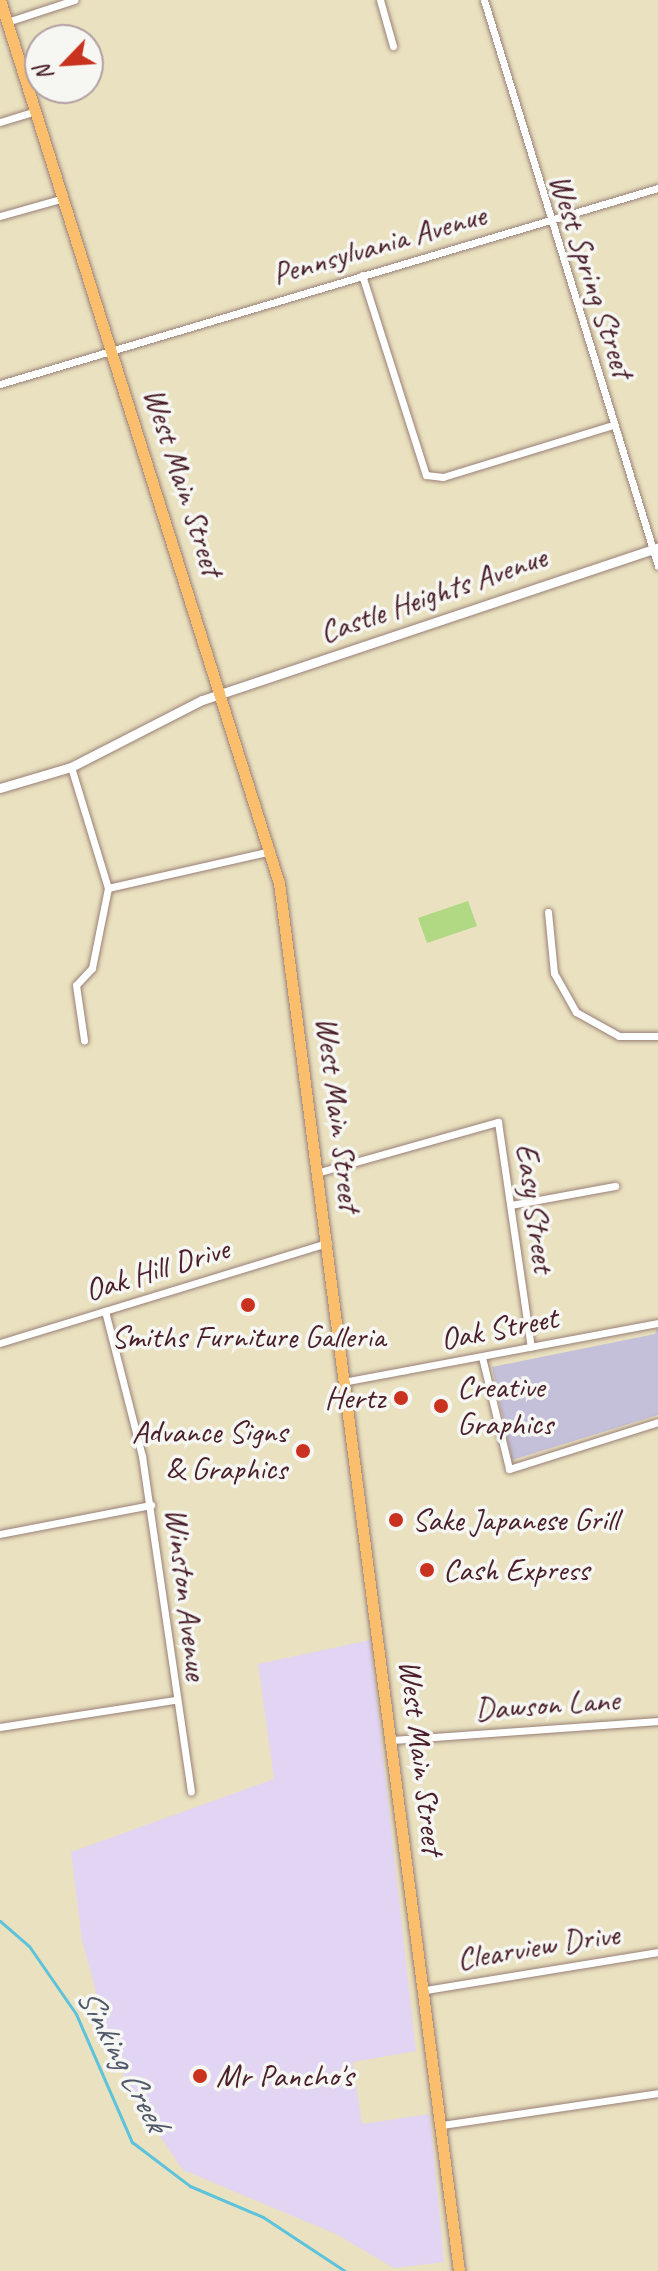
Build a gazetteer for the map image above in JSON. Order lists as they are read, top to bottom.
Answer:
{
  "streets": {
    "main road": ["West Main Street"],
    "street": [
      "Pennsylvania Avenue",
      "West Spring Street",
      "Castle Heights Avenue",
      "Easy Street",
      "Oak Hill Drive",
      "Oak Street",
      "Winston Avenue",
      "Dawson Lane",
      "Clearview Drive"
    ]
  },
  "crossings": [
    ["Pennsylvania Avenue", "West Spring Street"],
    ["Pennsylvania Avenue", "West Main Street"],
    ["West Spring Street", "Castle Heights Avenue"],
    ["West Main Street", "Castle Heights Avenue"],
    ["West Main Street", "Easy Street"],
    ["West Main Street", "Oak Hill Drive"],
    ["West Main Street", "Oak Street"],
    ["West Main Street", "Dawson Lane"],
    ["West Main Street", "Clearview Drive"],
    ["Easy Street", "Oak Street"],
    ["Oak Hill Drive", "Winston Avenue"]
  ],
  "water": ["Sinking Creek"],
  "places": [
    "Smiths Furniture Galleria",
    "Hertz",
    "Creative Graphics",
    "Advance Signs & Graphics",
    "Sake Japanese Grill",
    "Cash Express",
    "Mr Pancho's"
  ],
  "north": "bottom left"
}
